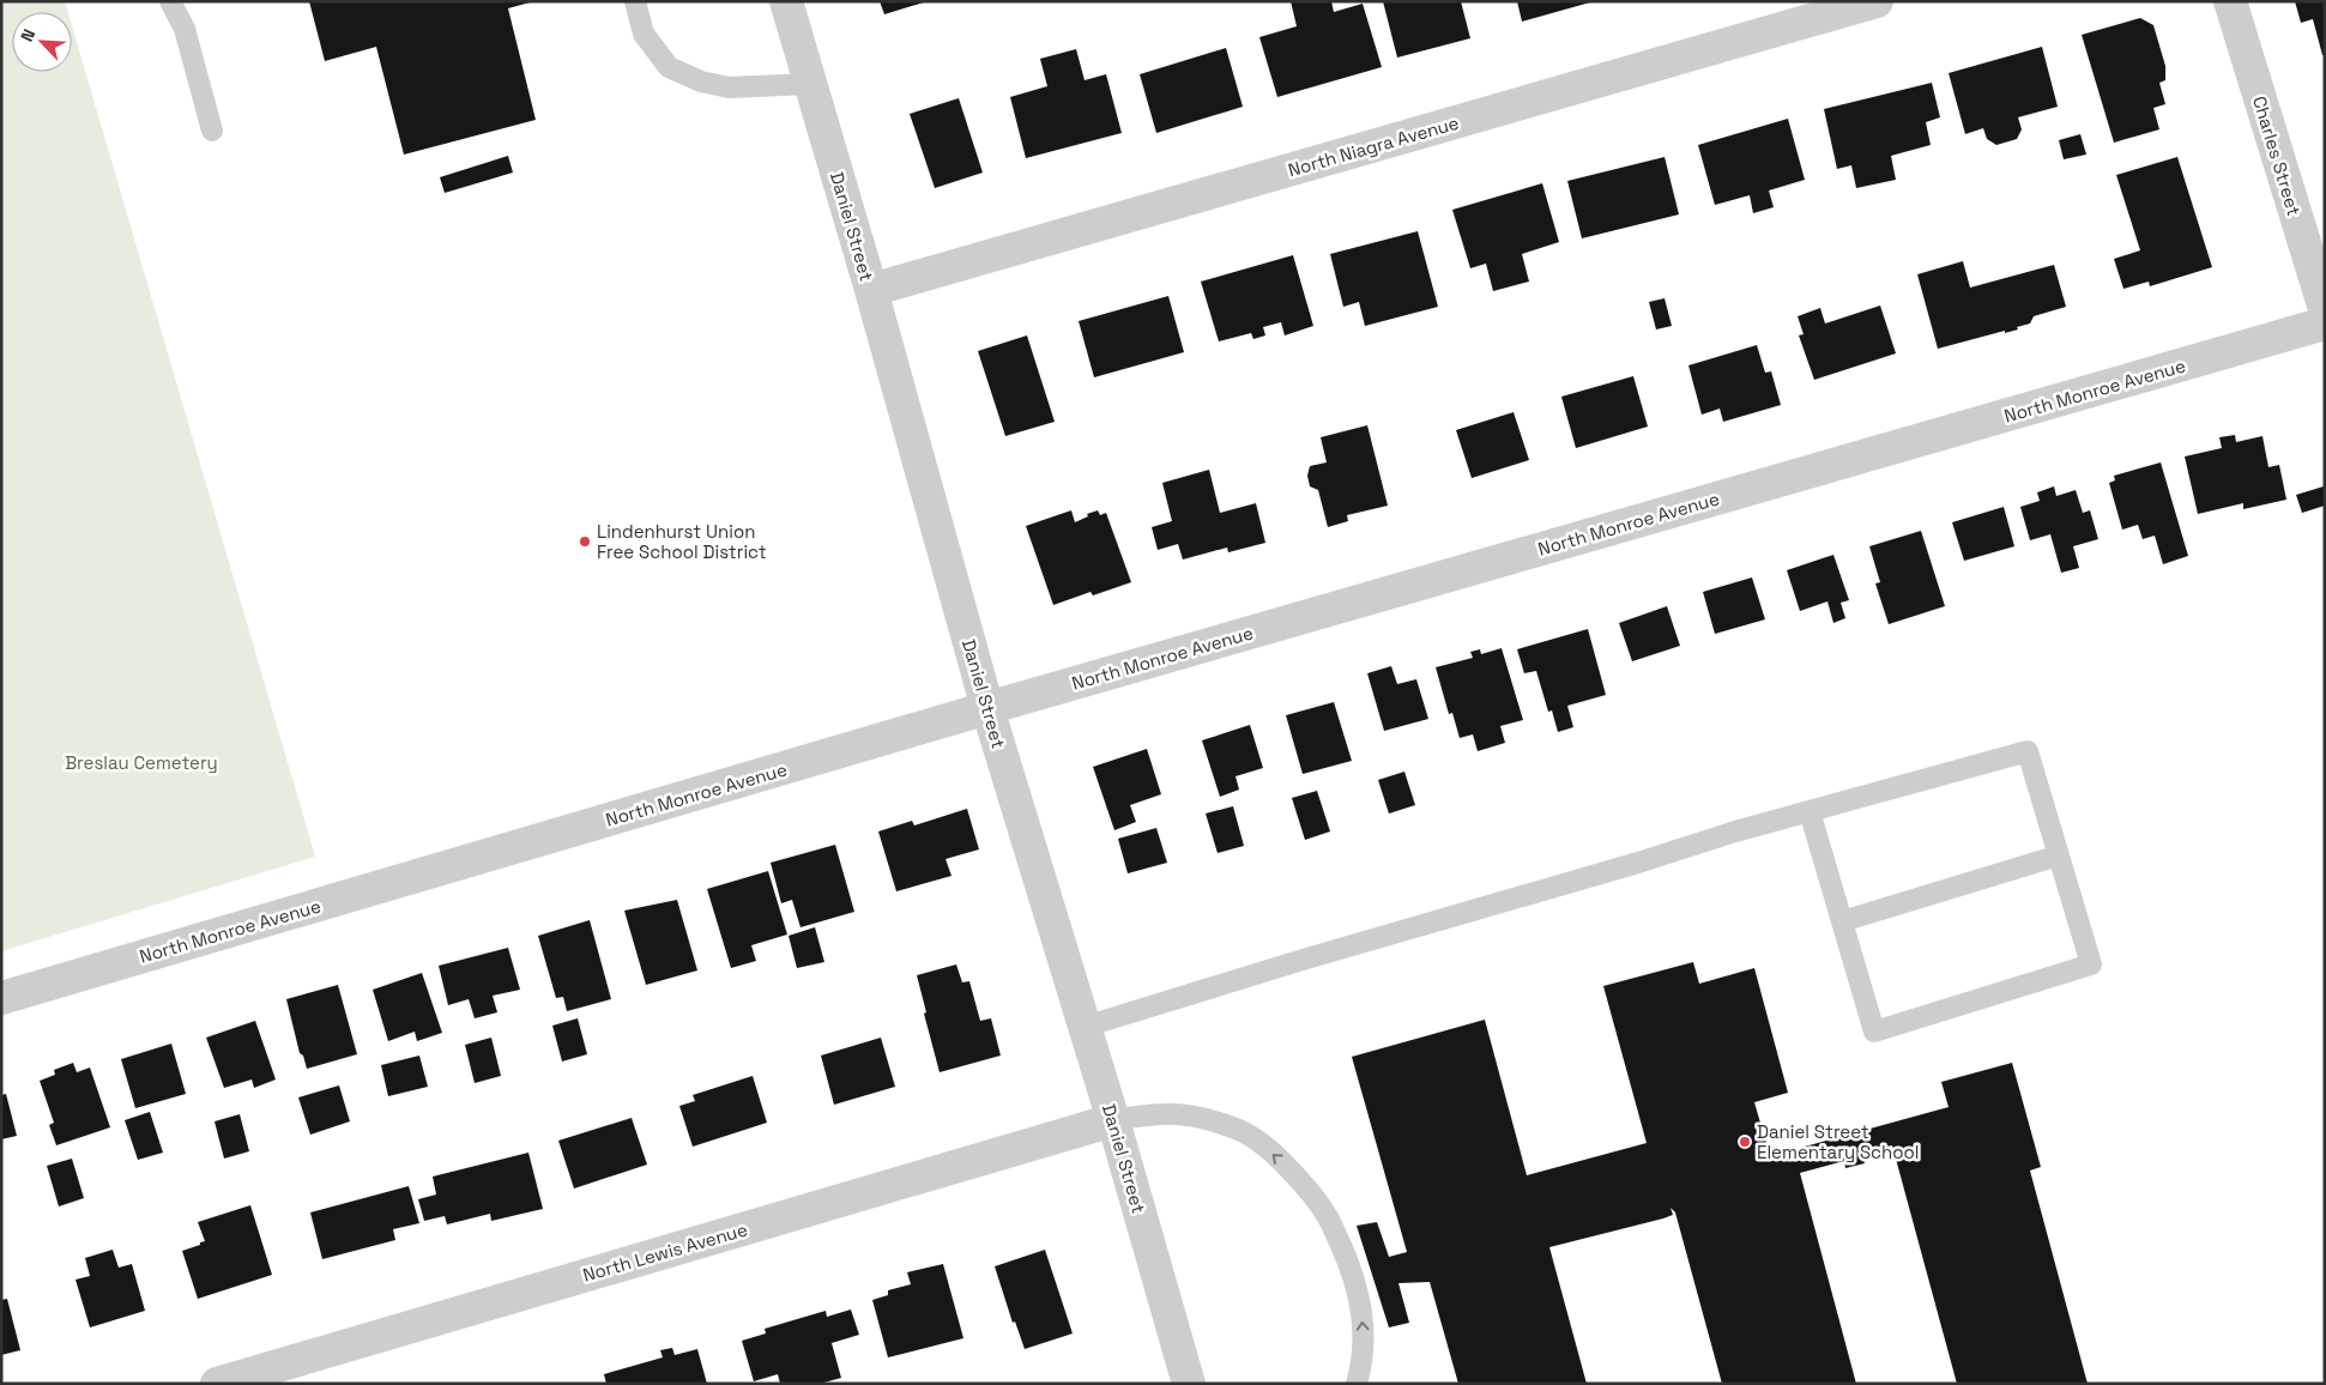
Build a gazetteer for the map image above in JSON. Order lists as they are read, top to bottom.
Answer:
{
  "streets": {
    "street": [
      "North Niagra Avenue",
      "Charles Street",
      "Daniel Street",
      "North Monroe Avenue",
      "North Lewis Avenue"
    ]
  },
  "crossings": [
    ["North Niagra Avenue", "Daniel Street"],
    ["Daniel Street", "North Monroe Avenue"],
    ["Daniel Street", "North Lewis Avenue"]
  ],
  "parks": ["Breslau Cemetery"],
  "places": ["Lindenhurst Union Free School District", "Daniel Street Elementary School"],
  "north": "top left"
}
